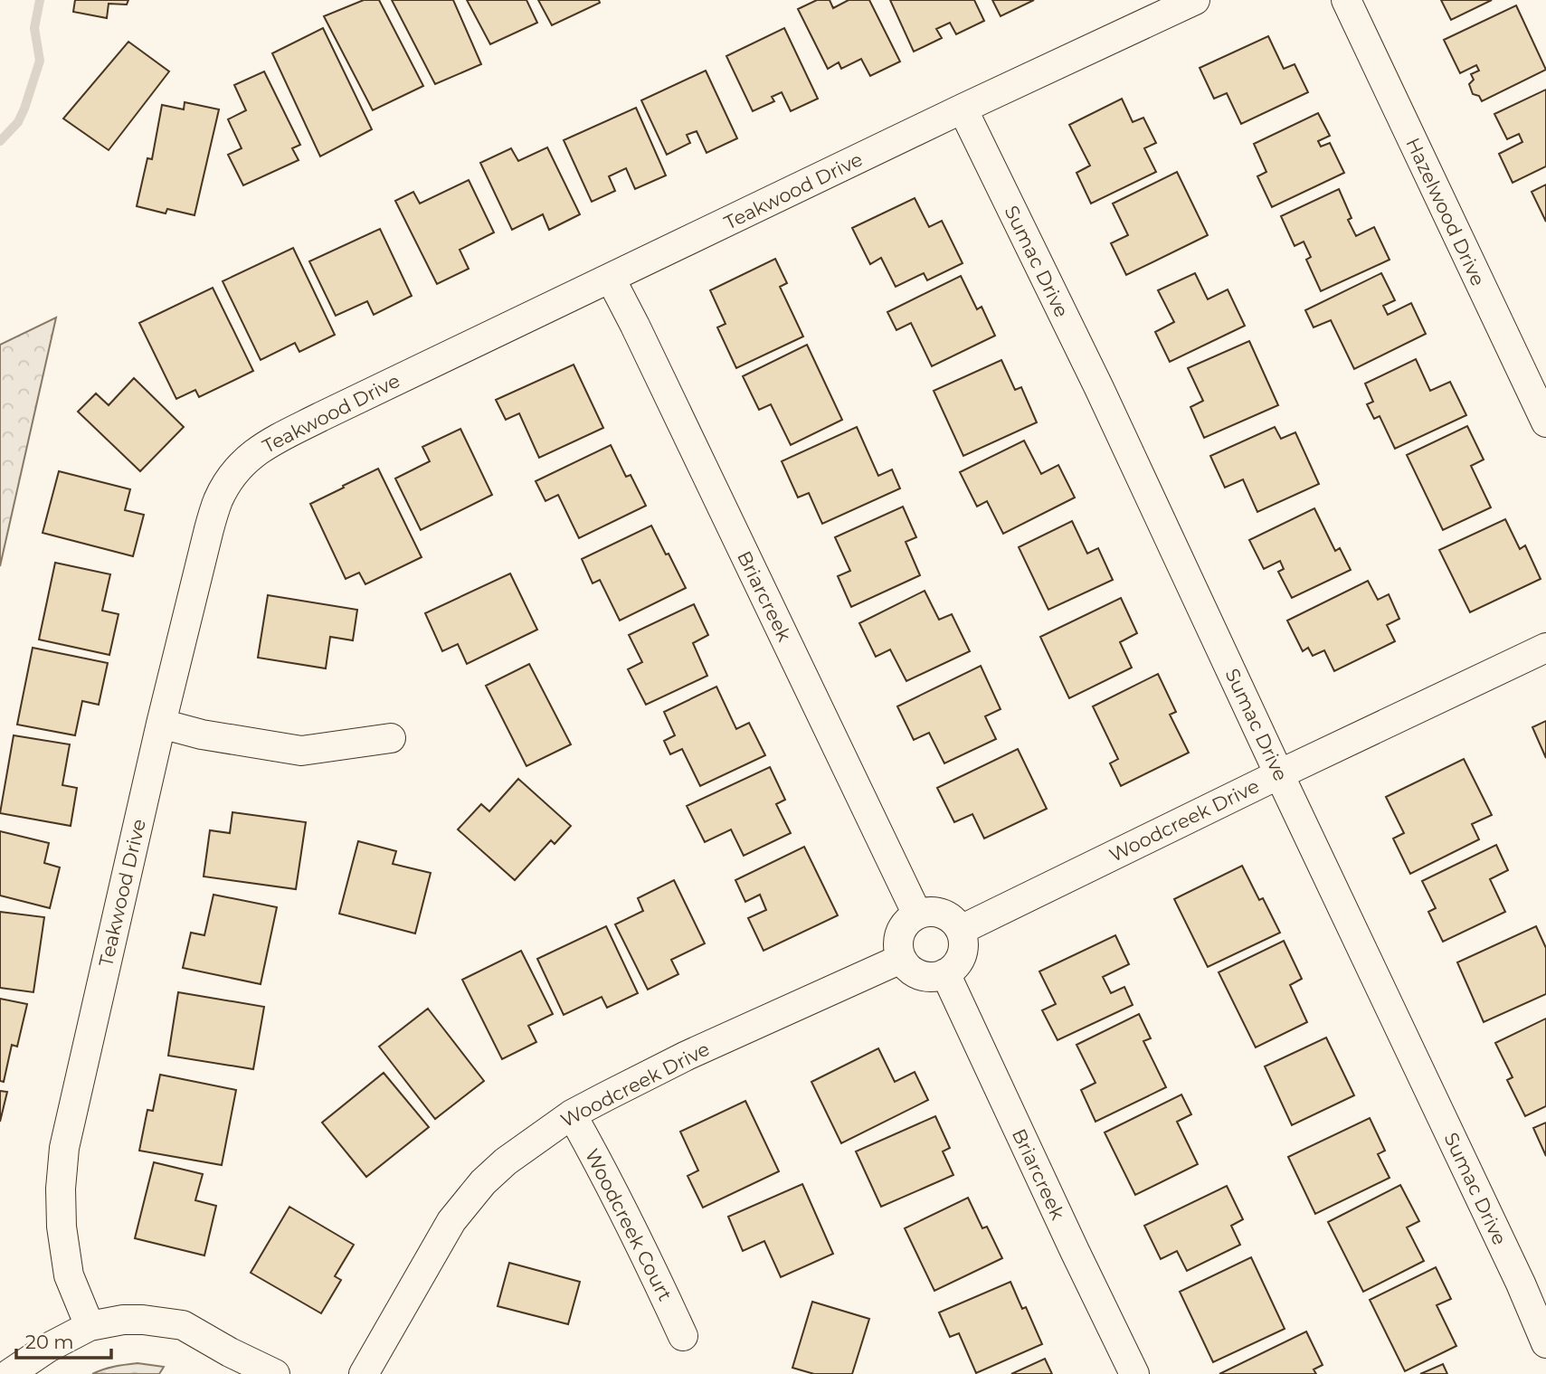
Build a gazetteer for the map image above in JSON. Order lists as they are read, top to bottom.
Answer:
{
  "streets": {
    "street": [
      "Teakwood Drive",
      "Hazelwood Drive",
      "Sumac Drive",
      "Briarcreek",
      "Woodcreek Drive",
      "Woodcreek Court"
    ]
  },
  "crossings": [
    ["Teakwood Drive", "Sumac Drive"],
    ["Teakwood Drive", "Briarcreek"],
    ["Sumac Drive", "Woodcreek Drive"],
    ["Briarcreek", "Woodcreek Drive"],
    ["Woodcreek Drive", "Woodcreek Court"]
  ],
  "scale_bar": "20 m"
}
